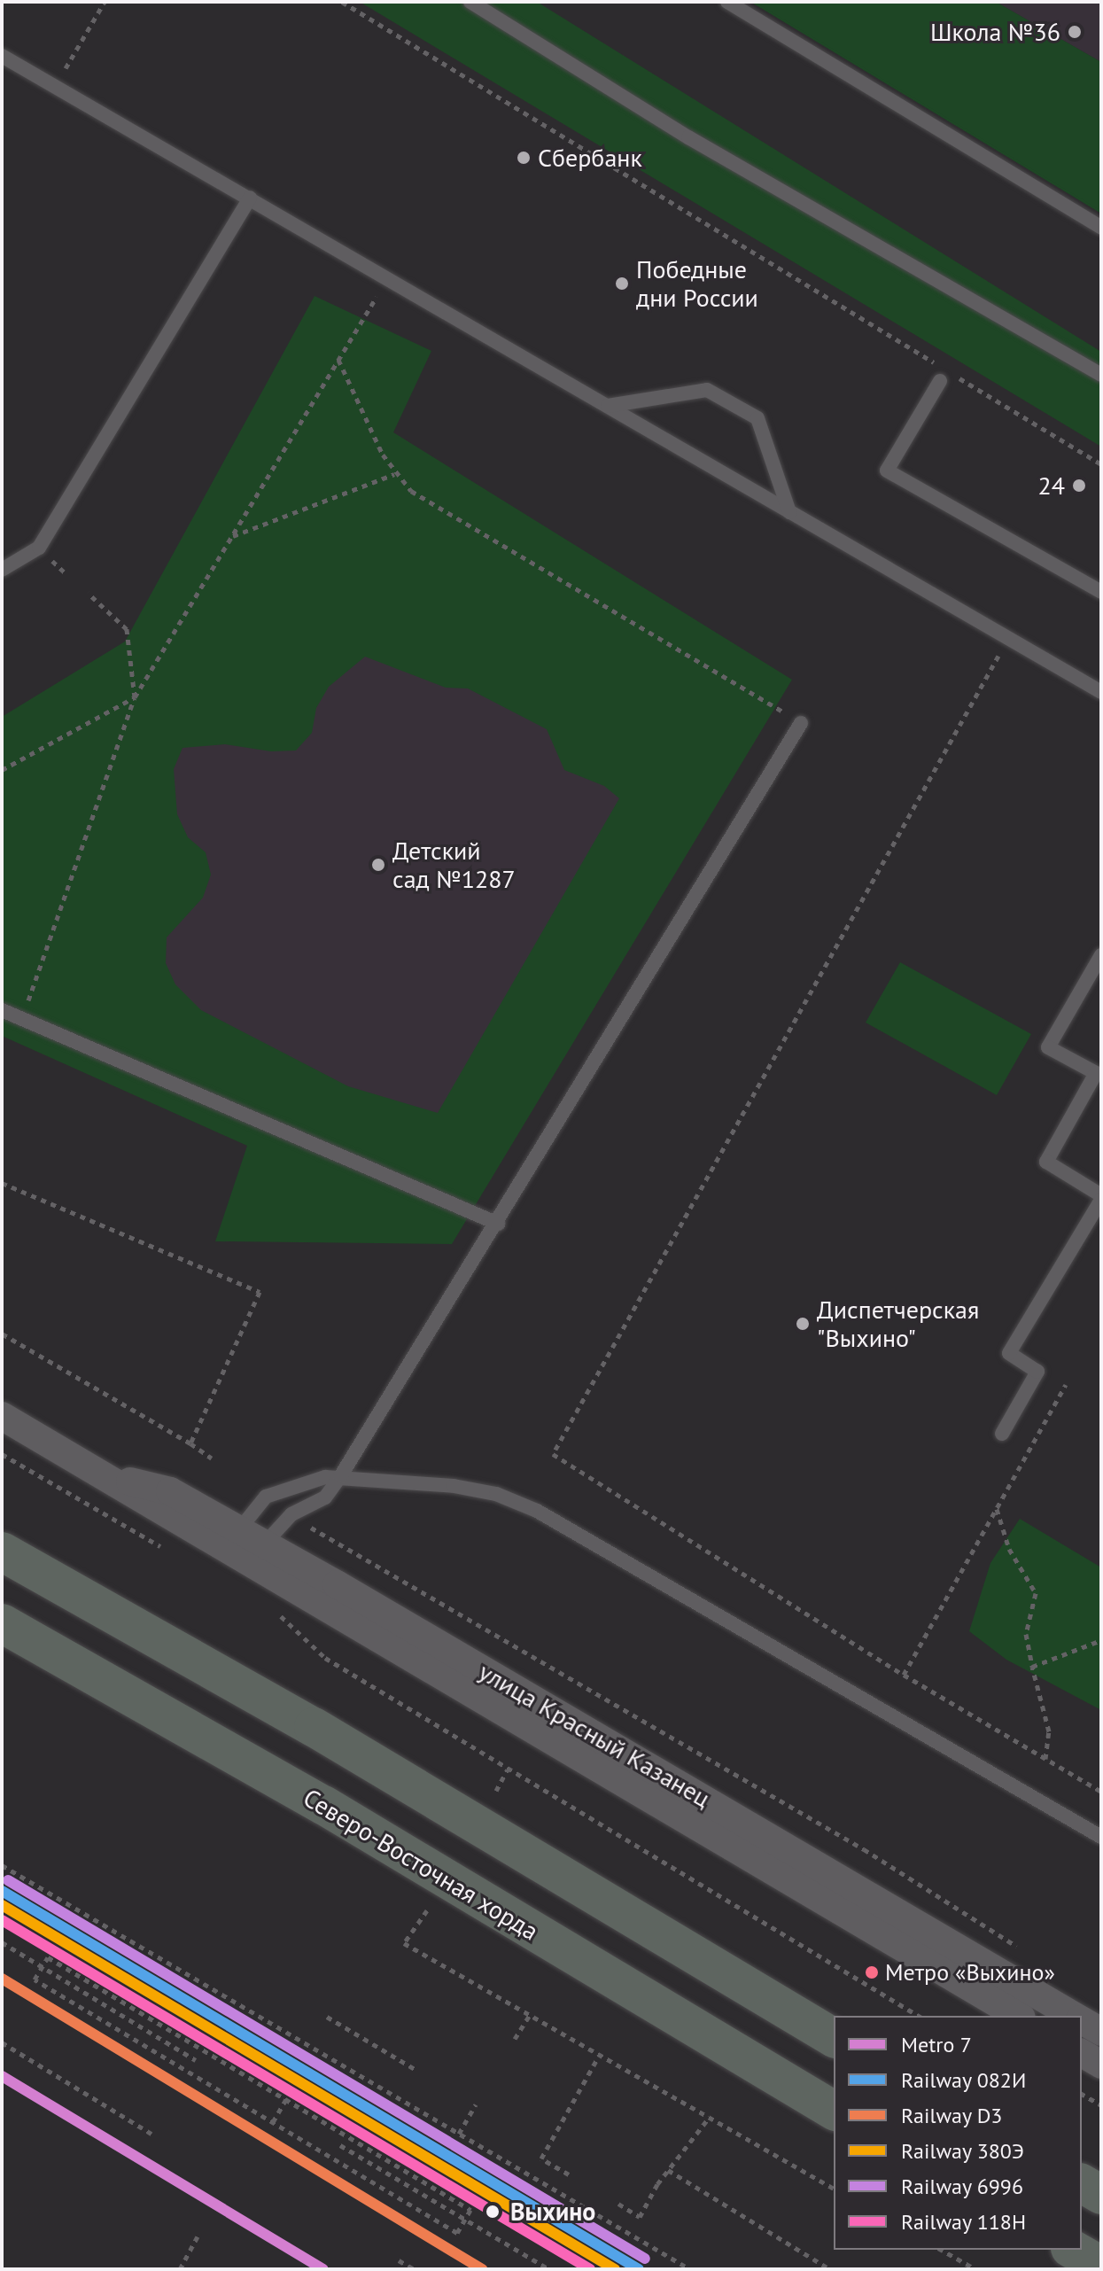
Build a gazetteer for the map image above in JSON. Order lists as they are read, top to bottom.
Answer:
{
  "streets": {
    "main road": ["Северо-Восточная хорда"],
    "street": ["улица Красный Казанец"]
  },
  "places": [
    "Школа №36",
    "Сбербанк",
    "Победные дни России",
    "24",
    "Детский сад №1287",
    "Диспетчерская \"Выхино\"",
    "Метро «Выхино»",
    "Выхино"
  ],
  "lines": [
    "rail line 6996",
    "rail line 082И",
    "rail line 380Э",
    "rail line 118Н",
    "rail line D3",
    "metro line 7"
  ],
  "legend": [
    "Metro 7",
    "Railway 082И",
    "Railway D3",
    "Railway 380Э",
    "Railway 6996",
    "Railway 118Н"
  ]
}
